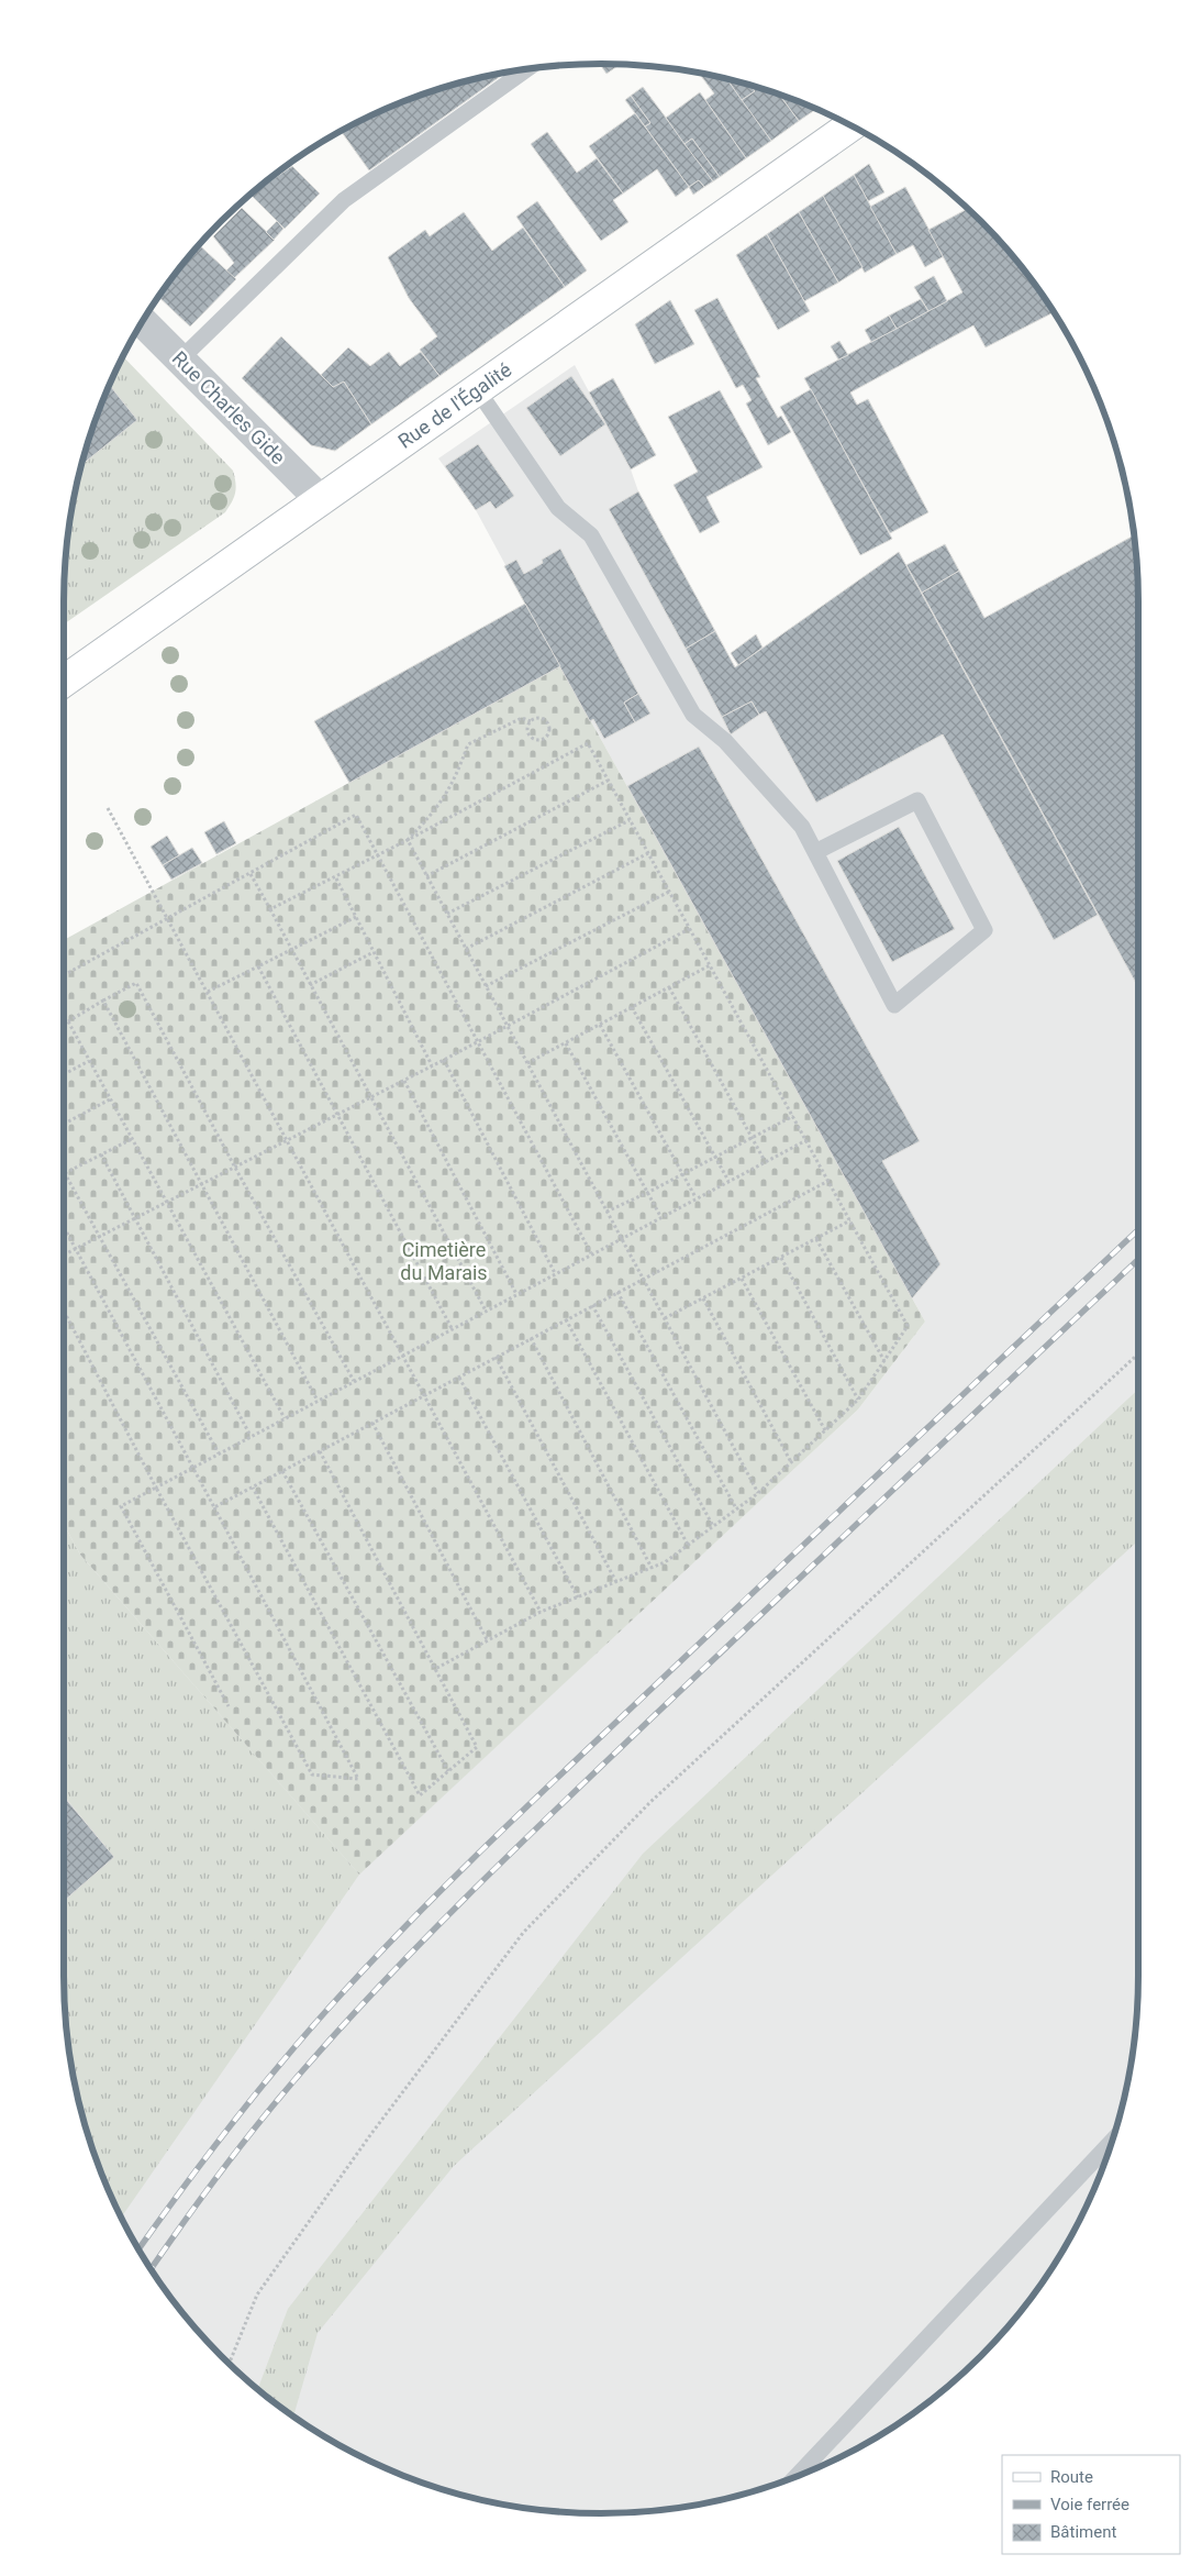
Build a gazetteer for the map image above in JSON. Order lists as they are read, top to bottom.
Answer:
{
  "streets": {
    "street": ["Rue de l'Égalité", "Rue Charles Gide"]
  },
  "crossings": [
    ["Rue de l'Égalité", "Rue Charles Gide"]
  ],
  "parks": ["Cimetière du Marais"],
  "legend": ["Route", "Voie ferrée", "Bâtiment"]
}
